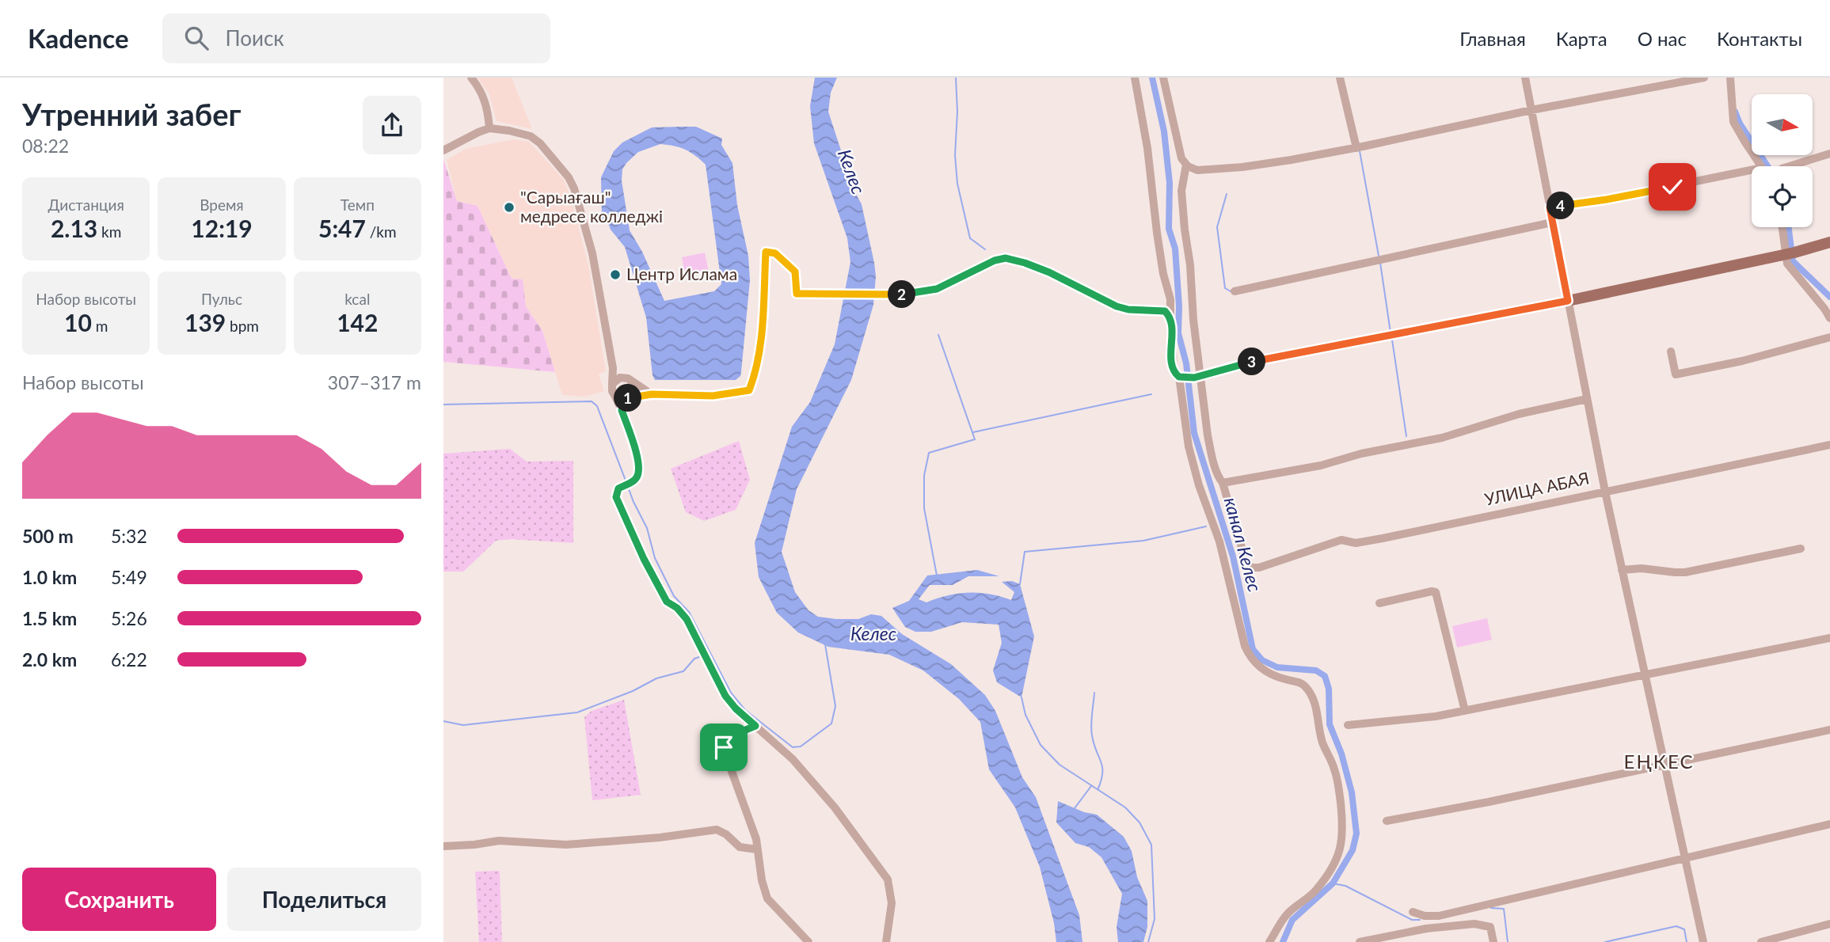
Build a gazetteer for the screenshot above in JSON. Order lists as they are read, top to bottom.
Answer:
{
  "streets": {
    "street": ["УЛИЦА АБАЯ"]
  },
  "districts": ["ЕҢКЕС"],
  "water": ["Келес", "канал Келес"],
  "places": ["\"Сарыағаш\" медресе колледжі", "Центр Ислама"],
  "north": "right",
  "page": {
    "header": "Kadence",
    "search": "Поиск",
    "nav": [
      "Главная",
      "Карта",
      "О нас",
      "Контакты"
    ],
    "heading": ["Утренний забег", "08:22"],
    "stats": [
      ["Дистанция", "2.13 km"],
      ["Время", "12:19"],
      ["Темп", "5:47 /km"],
      ["Набор высоты", "10 m"],
      ["Пульс", "139 bpm"],
      ["kcal", "142"]
    ],
    "pins": [
      "4",
      "2",
      "3",
      "1"
    ],
    "chart": ["Набор высоты", "307–317 m"],
    "list": [
      {
        "name": "500 m",
        "note": "5:32"
      },
      {
        "name": "1.0 km",
        "note": "5:49"
      },
      {
        "name": "1.5 km",
        "note": "5:26"
      },
      {
        "name": "2.0 km",
        "note": "6:22"
      }
    ],
    "buttons": ["Сохранить", "Поделиться"]
  }
}
